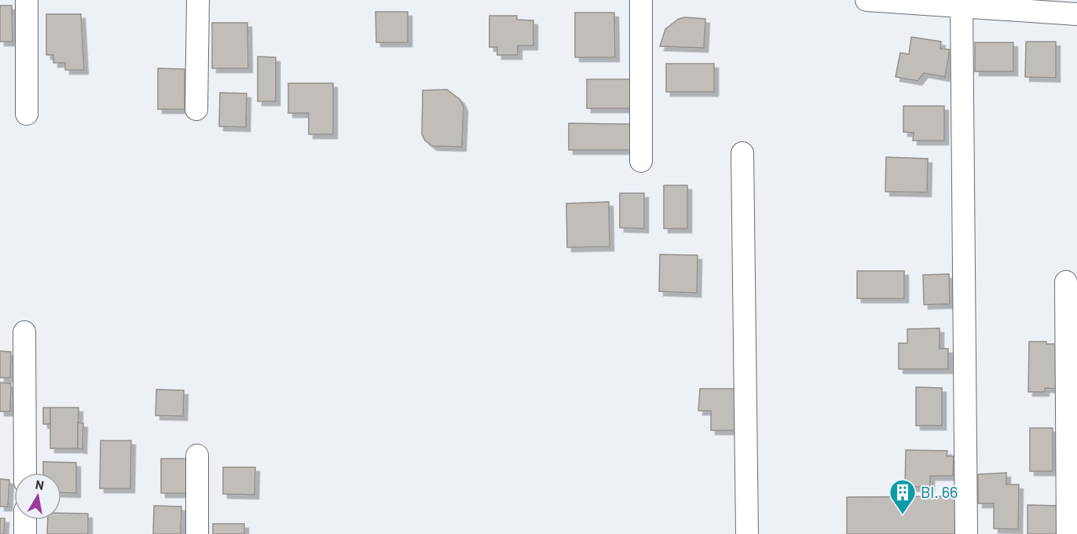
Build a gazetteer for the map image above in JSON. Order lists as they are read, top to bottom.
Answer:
{
  "places": {
    "building": ["Bl. 66"]
  },
  "north": "top"
}
